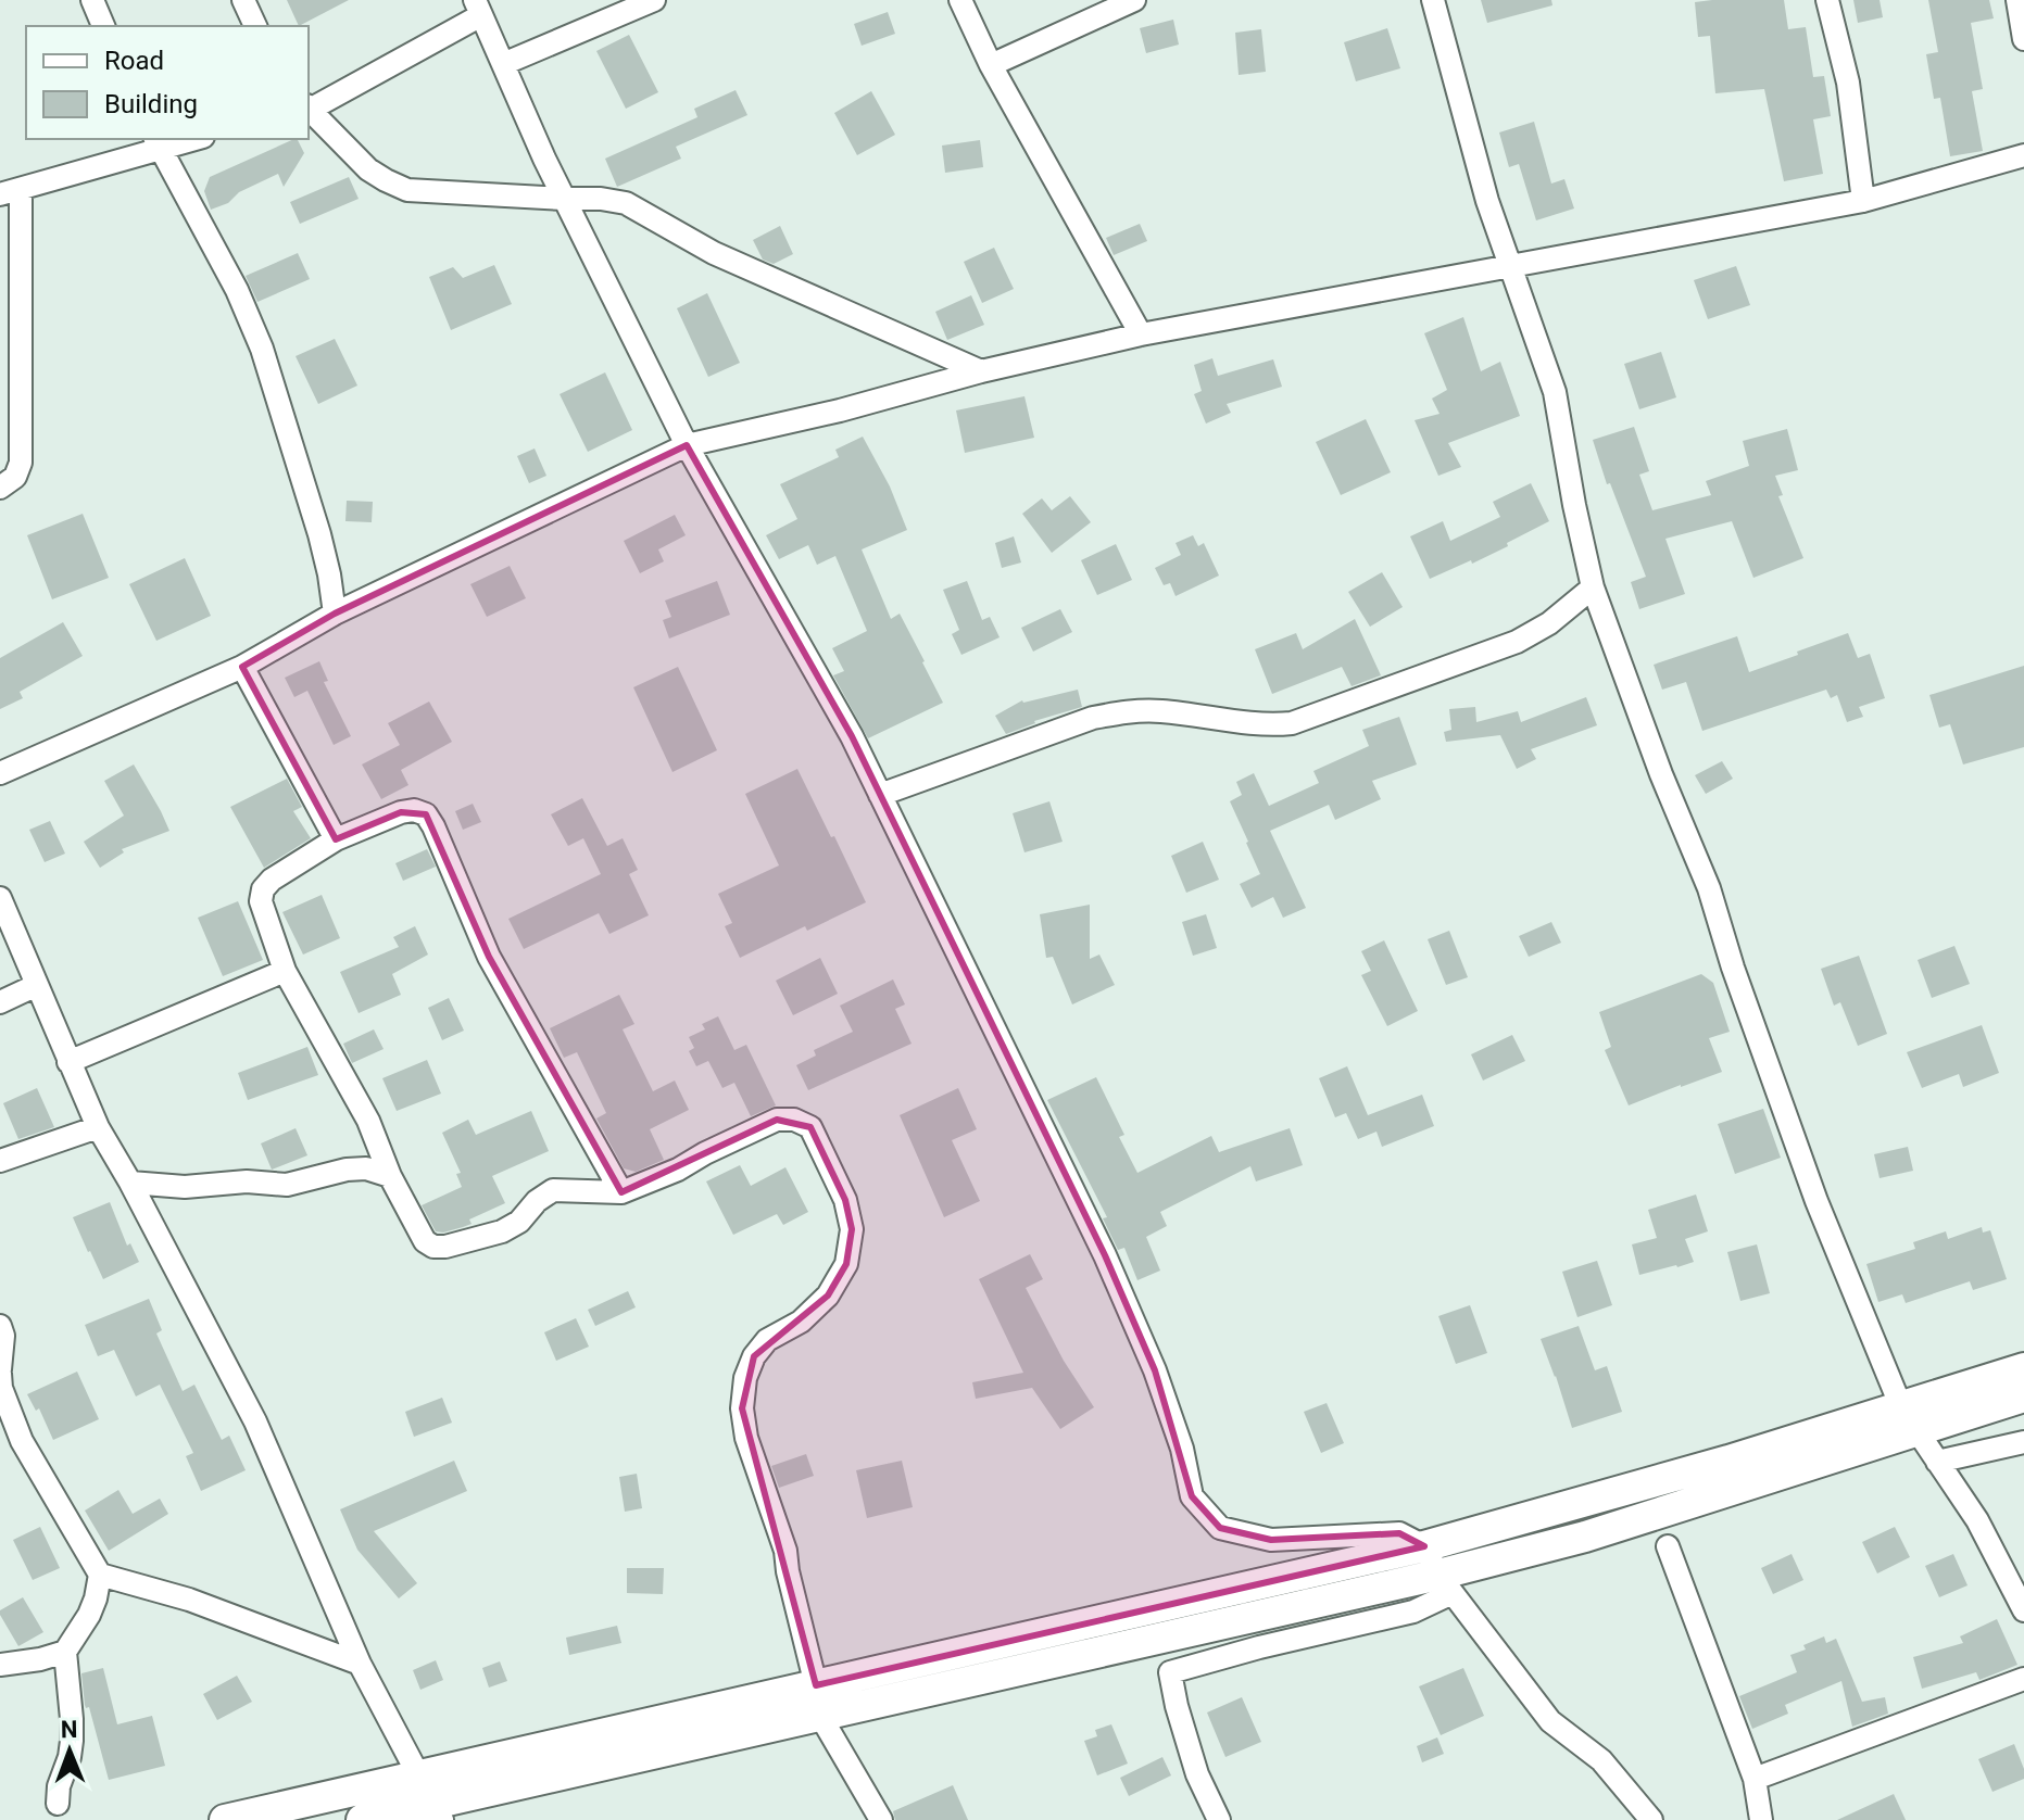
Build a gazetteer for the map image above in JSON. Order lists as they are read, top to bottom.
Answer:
{
  "legend": ["Road", "Building"],
  "north": "top"
}
